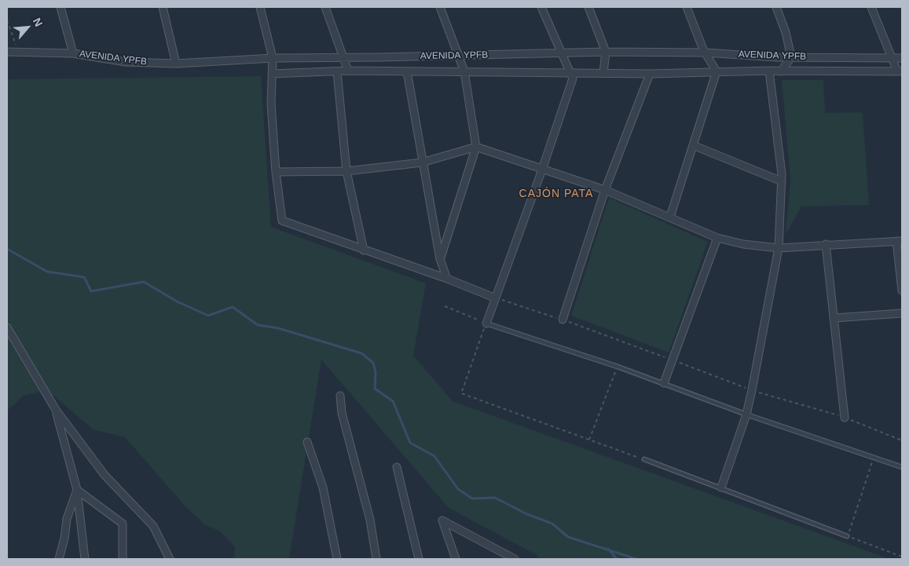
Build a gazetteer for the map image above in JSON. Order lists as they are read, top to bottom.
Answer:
{
  "streets": {
    "street": ["AVENIDA YPFB"]
  },
  "districts": ["CAJÓN PATA"],
  "north": "top right"
}
